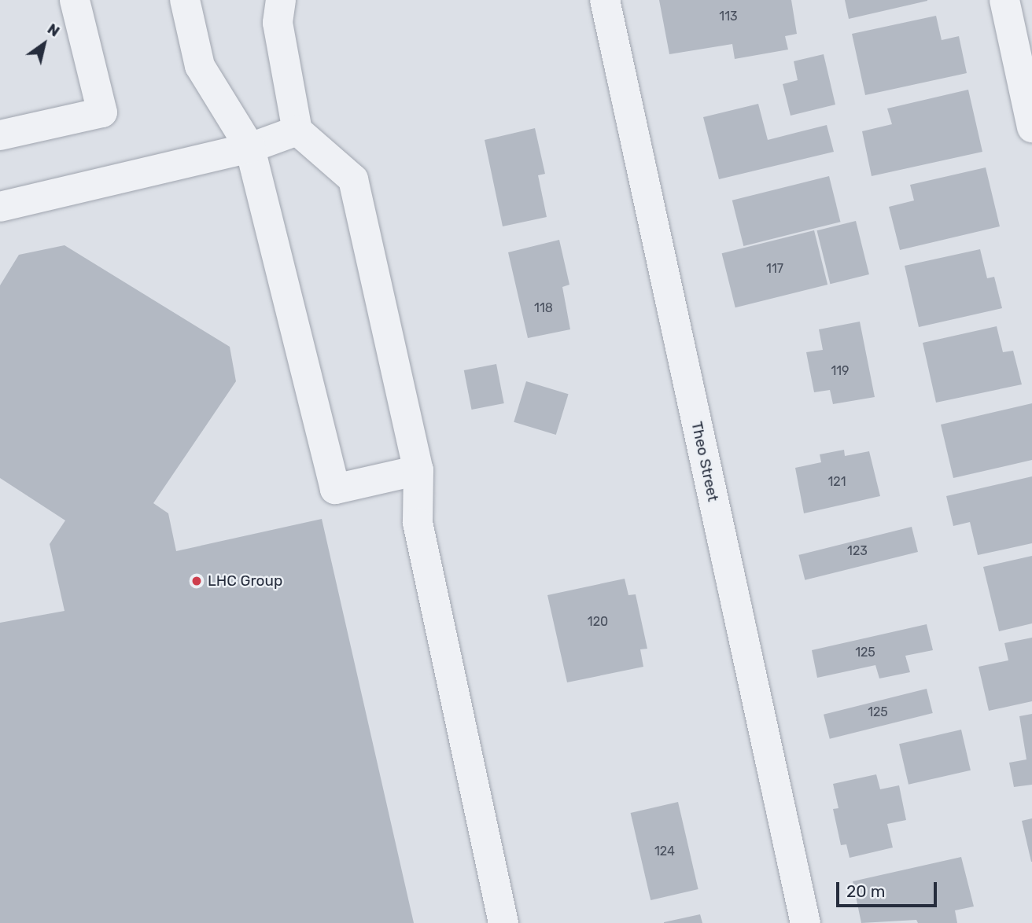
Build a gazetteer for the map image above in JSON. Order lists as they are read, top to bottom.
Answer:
{
  "streets": {
    "street": ["Theo Street"]
  },
  "places": ["LHC Group"],
  "house_numbers": [
    "113",
    "117",
    "118",
    "119",
    "121",
    "123",
    "120",
    "125",
    "125",
    "124"
  ],
  "scale_bar": "20 m",
  "north": "top right"
}
